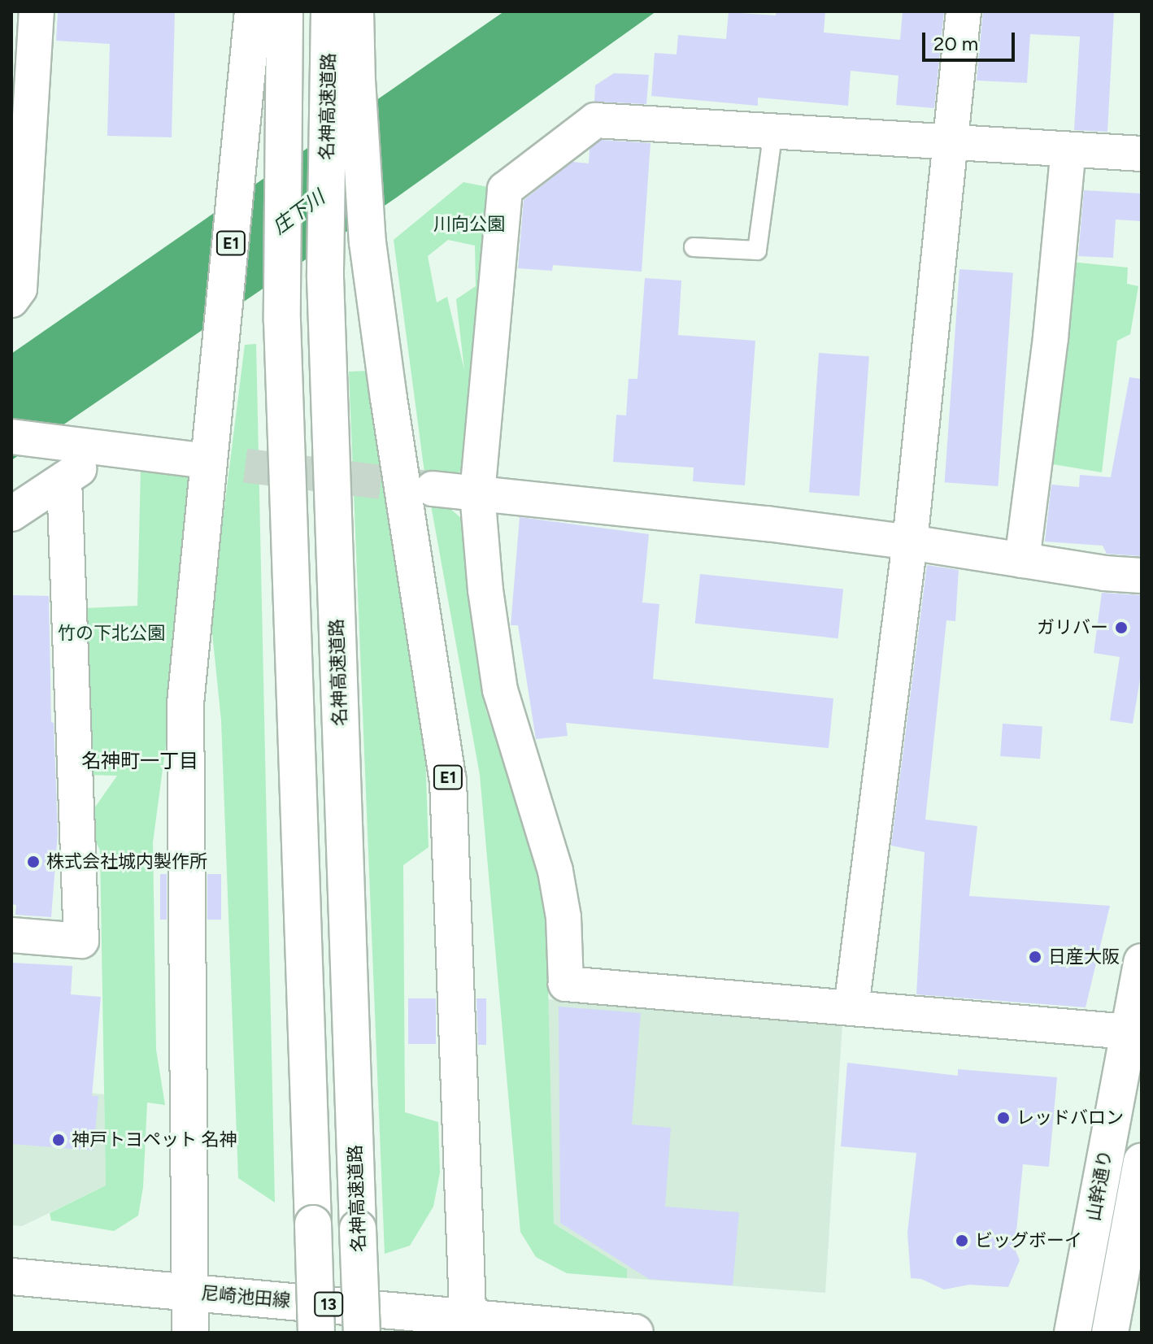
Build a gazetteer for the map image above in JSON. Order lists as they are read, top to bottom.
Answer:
{
  "streets": {
    "main road": [
      "名神高速道路",
      "E1",
      "山幹通り",
      "尼崎池田線",
      "13"
    ]
  },
  "crossings": [
    ["E1", "尼崎池田線"]
  ],
  "districts": ["名神町一丁目"],
  "water": ["庄下川"],
  "parks": ["川向公園", "竹の下北公園"],
  "places": [
    "ガリバー",
    "株式会社城内製作所",
    "日産大阪",
    "レッドバロン",
    "神戸トヨペット 名神",
    "ビッグボーイ"
  ],
  "scale_bar": "20 m"
}
